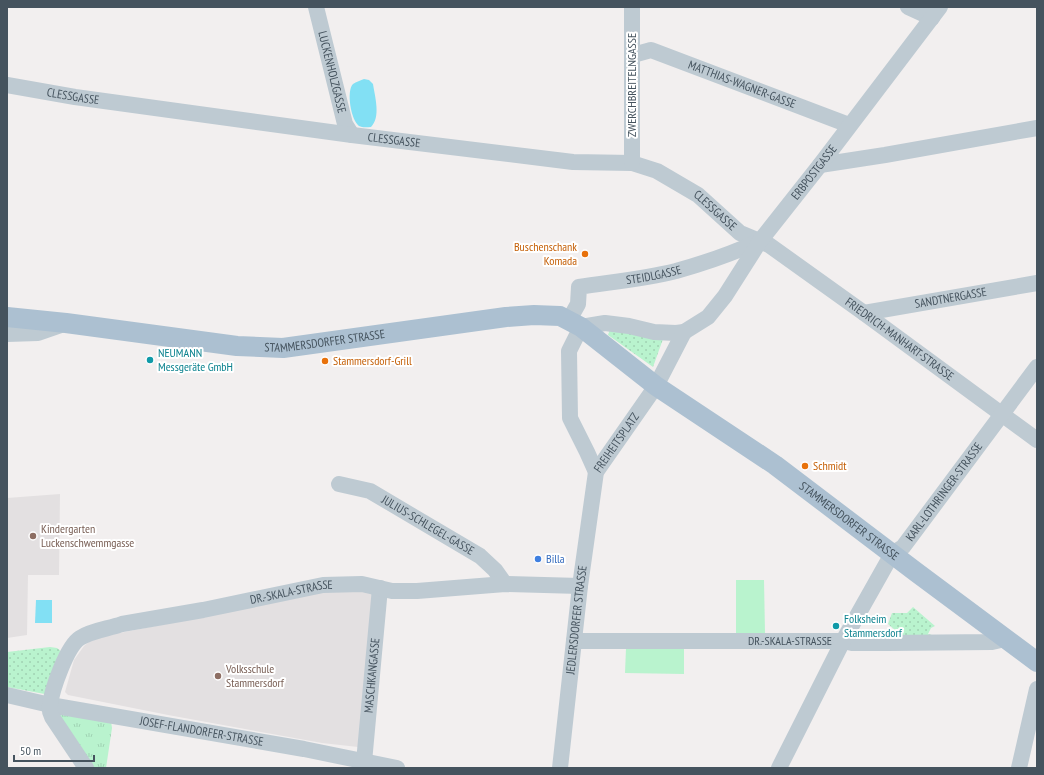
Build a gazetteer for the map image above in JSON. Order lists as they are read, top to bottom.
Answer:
{
  "streets": {
    "main road": ["STAMMERSDORFER STRASSE"],
    "street": [
      "LUCKENHOLZGASSE",
      "ZWERCHBREITELNGASSE",
      "MATTHIAS-WAGNER-GASSE",
      "CLESSGASSE",
      "ERBPOSTGASSE",
      "STEIDLGASSE",
      "SANDTNERGASSE",
      "FRIEDRICH-MANHART-STRASSE",
      "FREIHEITSPLATZ",
      "KARL-LOTHRINGER-STRASSE",
      "JULIUS-SCHLEGEL-GASSE",
      "DR.-SKALA-STRASSE",
      "JEDLERSDORFER STRASSE",
      "MASCHKANGASSE",
      "JOSEF-FLANDORFER-STRASSE"
    ]
  },
  "crossings": [
    ["LUCKENHOLZGASSE", "CLESSGASSE"],
    ["ZWERCHBREITELNGASSE", "MATTHIAS-WAGNER-GASSE"],
    ["ZWERCHBREITELNGASSE", "CLESSGASSE"],
    ["MATTHIAS-WAGNER-GASSE", "ERBPOSTGASSE"],
    ["CLESSGASSE", "ERBPOSTGASSE"],
    ["CLESSGASSE", "STEIDLGASSE"],
    ["CLESSGASSE", "FRIEDRICH-MANHART-STRASSE"],
    ["ERBPOSTGASSE", "STEIDLGASSE"],
    ["ERBPOSTGASSE", "FRIEDRICH-MANHART-STRASSE"],
    ["ERBPOSTGASSE", "FREIHEITSPLATZ"],
    ["STEIDLGASSE", "FRIEDRICH-MANHART-STRASSE"],
    ["STEIDLGASSE", "STAMMERSDORFER STRASSE"],
    ["STEIDLGASSE", "FREIHEITSPLATZ"],
    ["SANDTNERGASSE", "FRIEDRICH-MANHART-STRASSE"],
    ["FRIEDRICH-MANHART-STRASSE", "KARL-LOTHRINGER-STRASSE"],
    ["STAMMERSDORFER STRASSE", "FREIHEITSPLATZ"],
    ["STAMMERSDORFER STRASSE", "KARL-LOTHRINGER-STRASSE"],
    ["STAMMERSDORFER STRASSE", "DR.-SKALA-STRASSE"],
    ["FREIHEITSPLATZ", "JEDLERSDORFER STRASSE"],
    ["KARL-LOTHRINGER-STRASSE", "DR.-SKALA-STRASSE"],
    ["JULIUS-SCHLEGEL-GASSE", "DR.-SKALA-STRASSE"],
    ["DR.-SKALA-STRASSE", "JEDLERSDORFER STRASSE"],
    ["DR.-SKALA-STRASSE", "MASCHKANGASSE"],
    ["DR.-SKALA-STRASSE", "JOSEF-FLANDORFER-STRASSE"],
    ["MASCHKANGASSE", "JOSEF-FLANDORFER-STRASSE"]
  ],
  "places": [
    "Buschenschank Komada",
    "NEUMANN Messgeräte GmbH",
    "Stammersdorf-Grill",
    "Schmidt",
    "Kindergarten Luckenschwemmgasse",
    "Billa",
    "Folksheim Stammersdorf",
    "Volksschule Stammersdorf"
  ],
  "scale_bar": "50 m"
}
